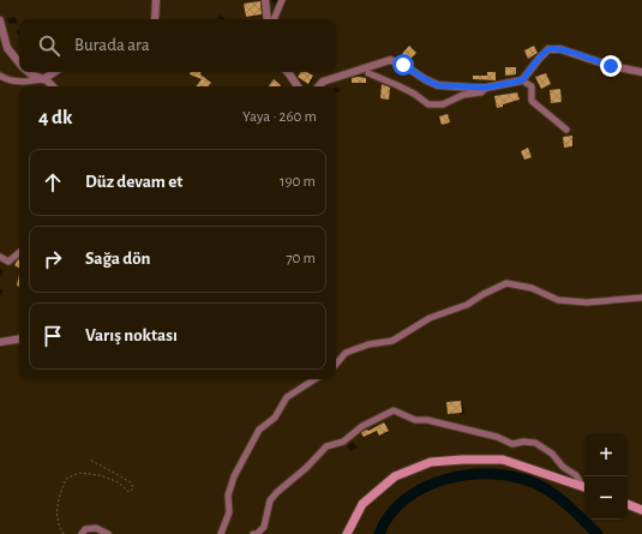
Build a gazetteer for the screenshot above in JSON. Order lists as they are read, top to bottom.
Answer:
{
  "page": {
    "search": "Burada ara",
    "heading": ["4 dk", "Yaya · 260 m"],
    "list": [
      ["Düz devam et", "190 m"],
      ["Sağa dön", "70 m"],
      "Varış noktası"
    ],
    "map_buttons": ["+", "−"]
  }
}
